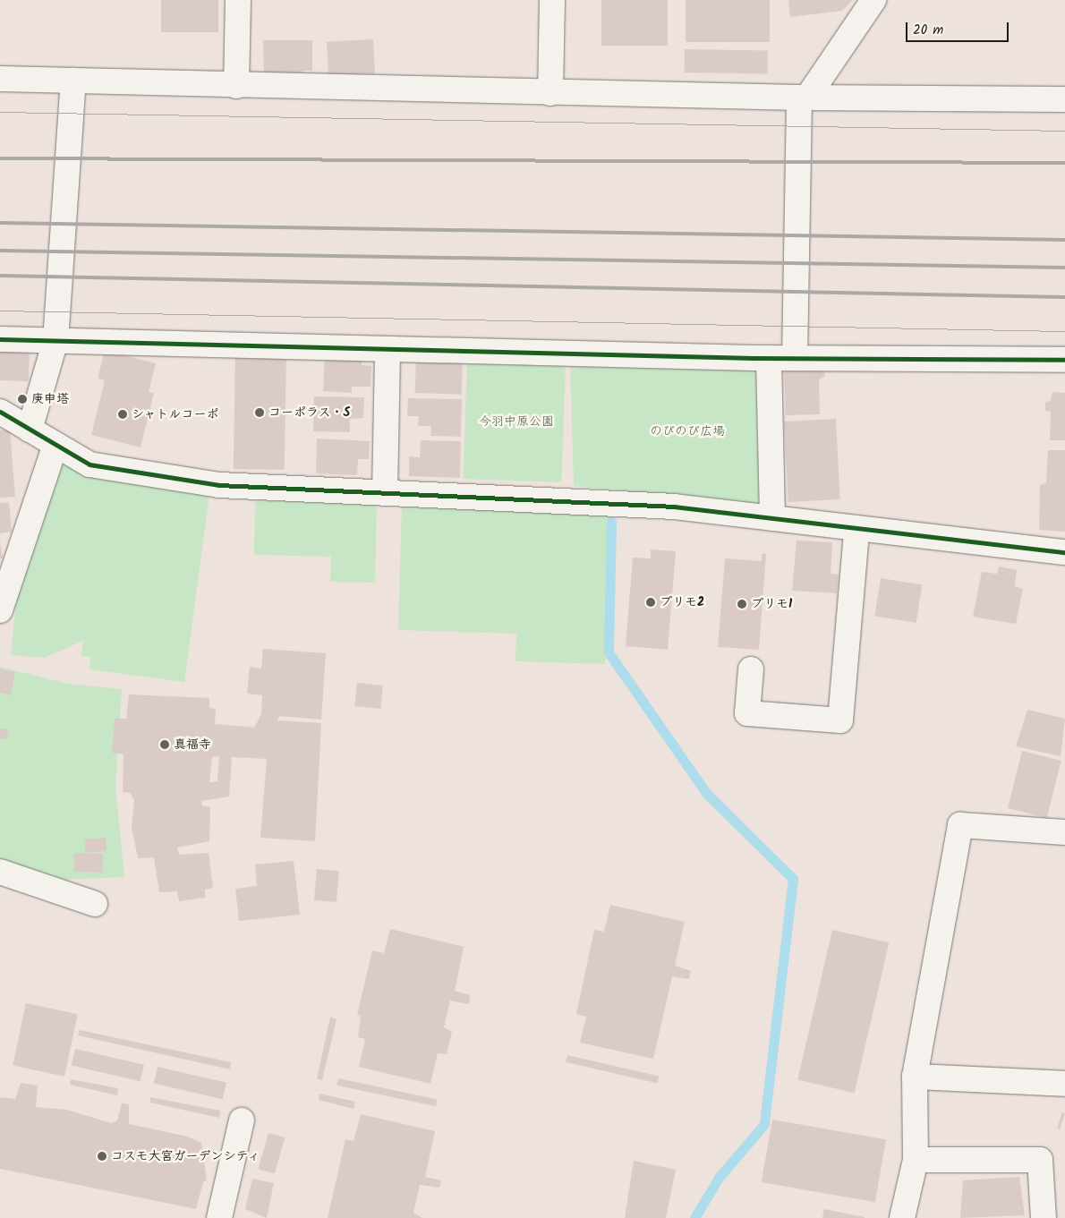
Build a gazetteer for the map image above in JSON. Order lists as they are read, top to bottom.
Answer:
{
  "parks": ["今羽中原公園", "のびのび広場"],
  "places": [
    "庚申塔",
    "コーポラス・S",
    "シャトルコーポ",
    "プリモ2",
    "プリモ1",
    "真福寺",
    "コスモ大宮ガーデンシティ"
  ],
  "scale_bar": "20 m"
}
